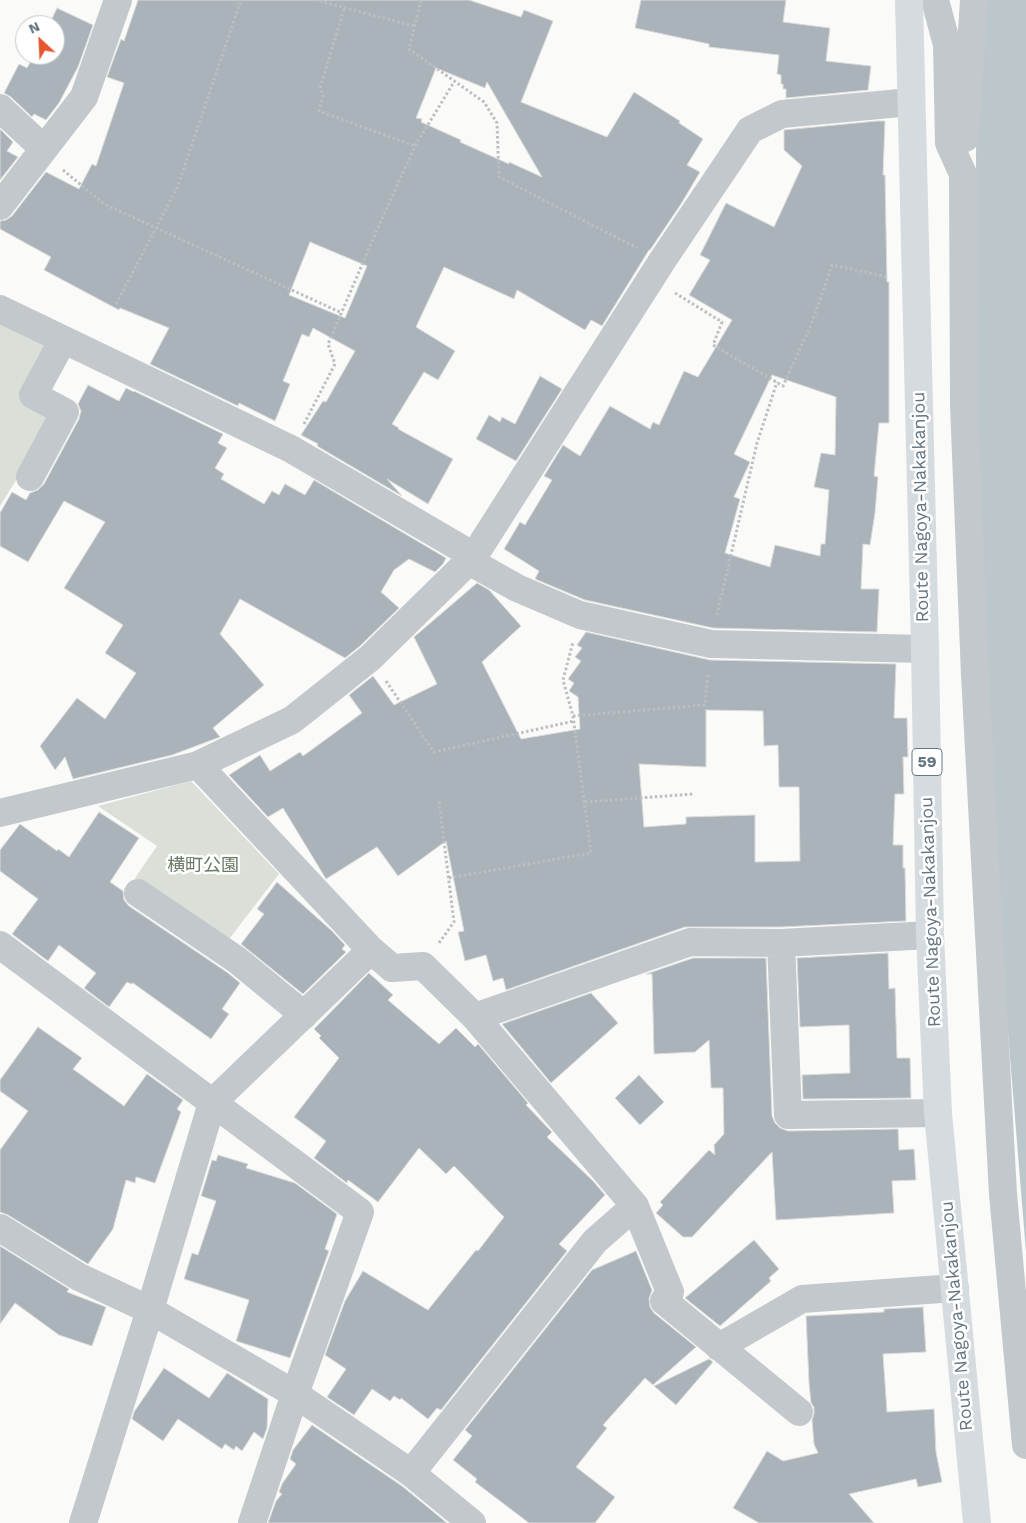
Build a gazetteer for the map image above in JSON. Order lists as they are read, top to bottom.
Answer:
{
  "streets": {
    "main road": ["Route Nagoya-Nakakanjou", "59"]
  },
  "parks": ["横町公園"],
  "north": "top left"
}
